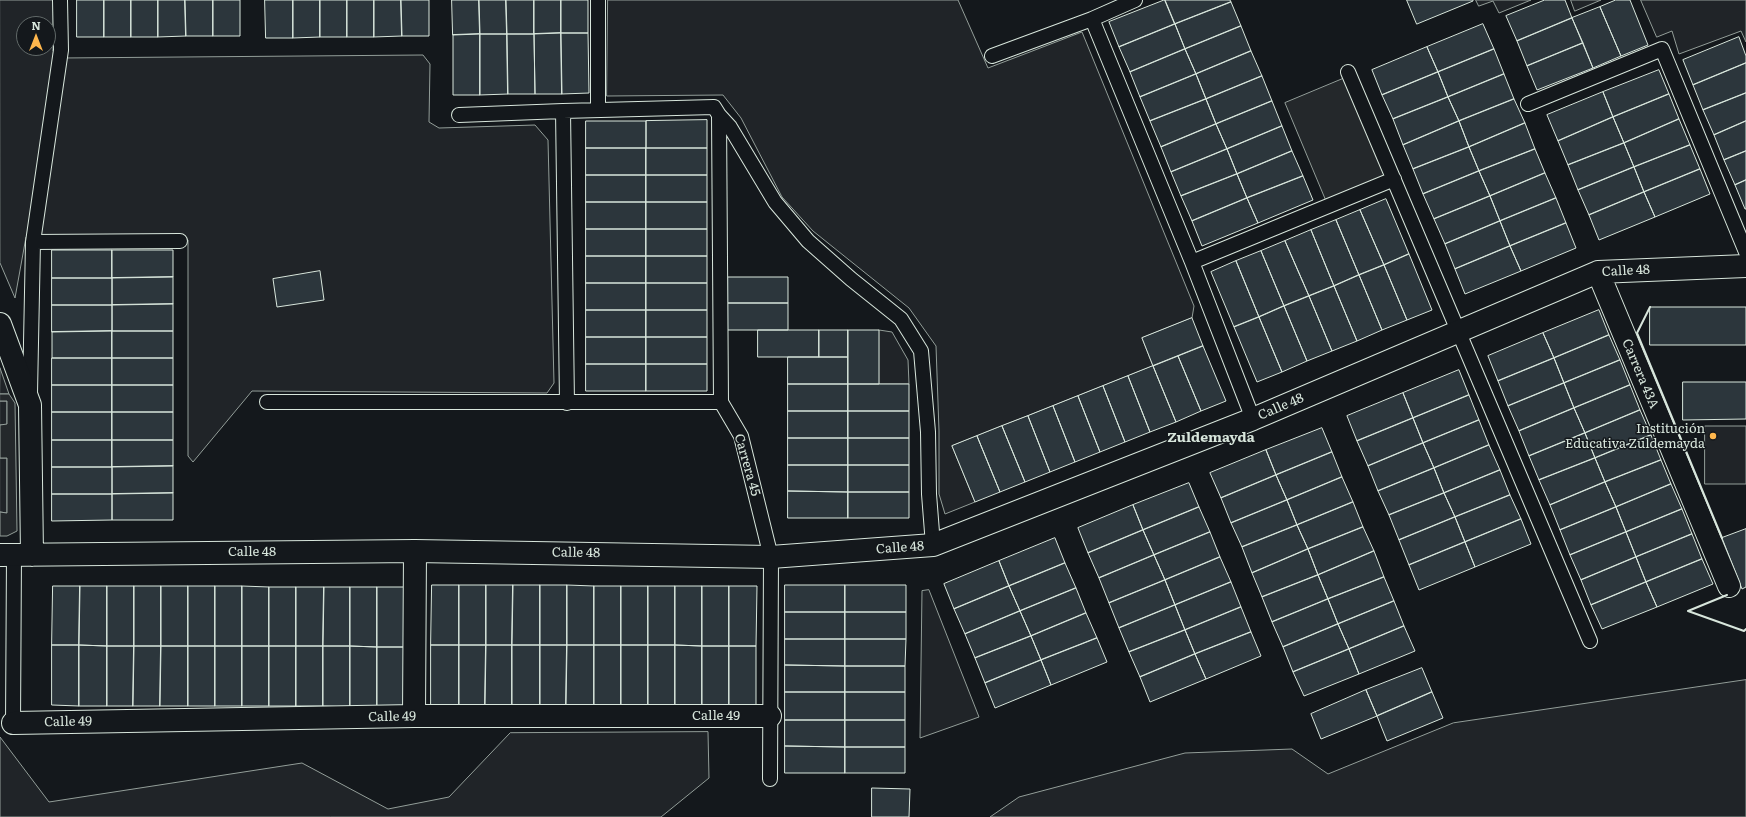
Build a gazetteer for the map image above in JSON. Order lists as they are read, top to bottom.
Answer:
{
  "streets": {
    "street": ["Calle 48", "Carrera 43A", "Calle 49"],
    "lane": ["Carrera 45"]
  },
  "crossings": [
    ["Calle 48", "Carrera 43A"],
    ["Calle 48", "Carrera 45"],
    ["Carrera 45", "Calle 49"]
  ],
  "districts": ["Zuldemayda"],
  "places": ["Institución Educativa Zuldemayda"],
  "north": "top"
}
